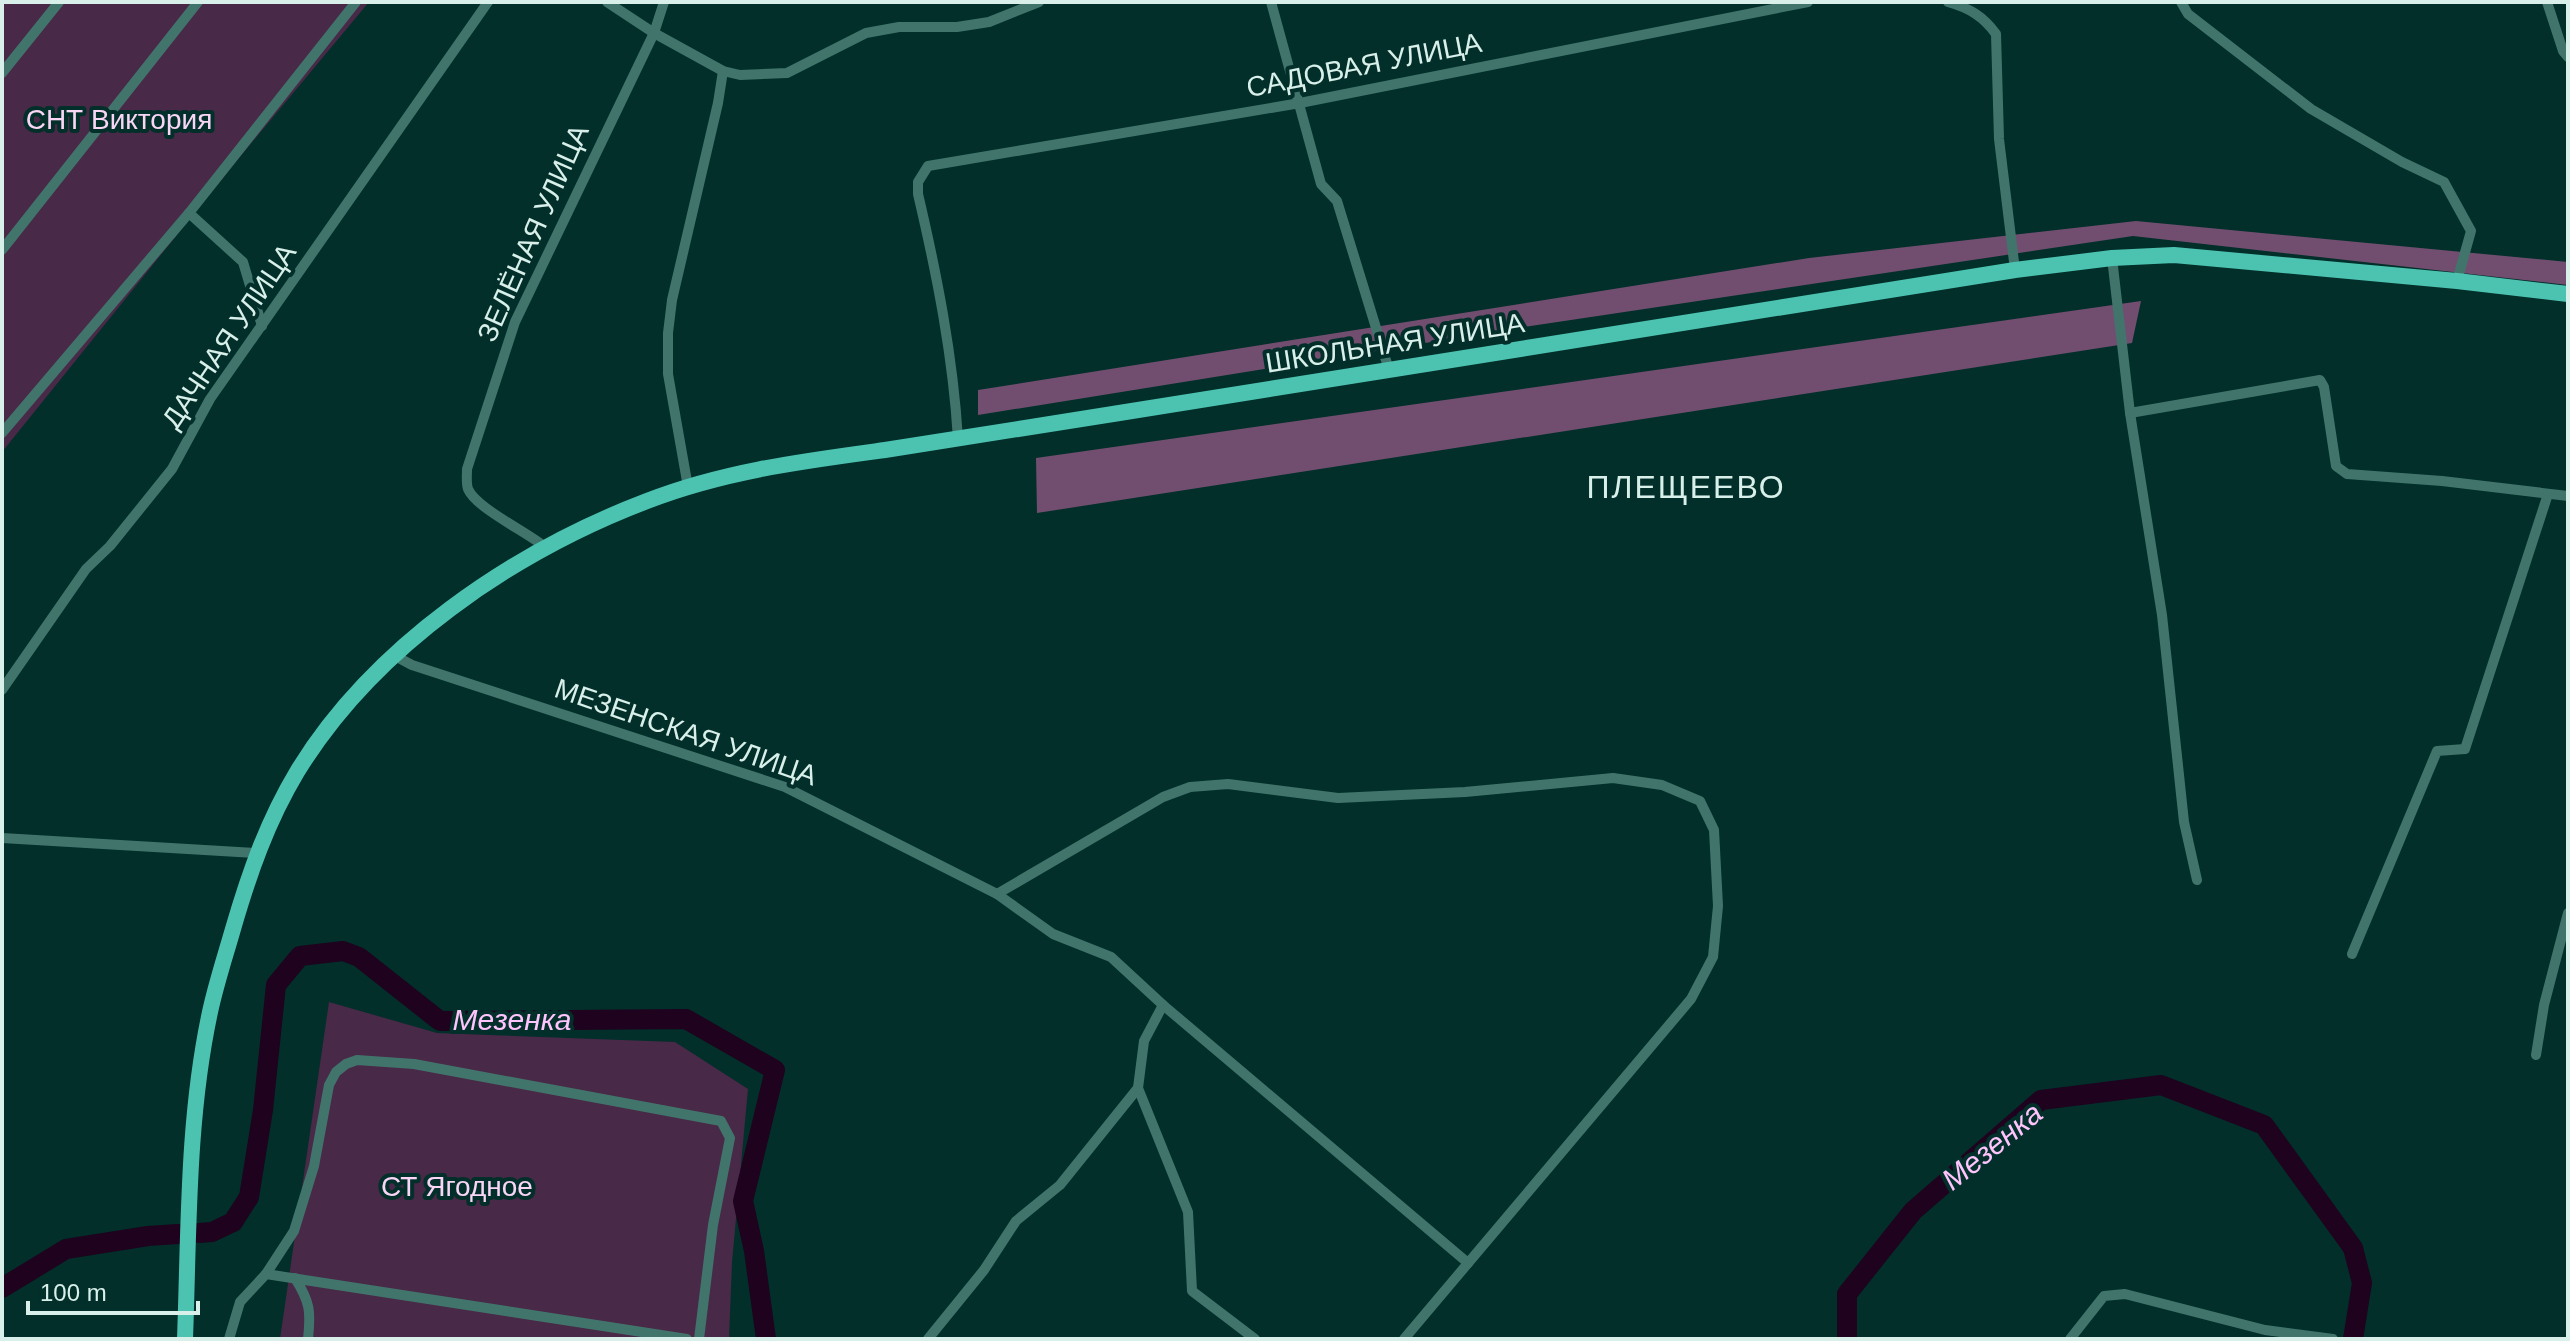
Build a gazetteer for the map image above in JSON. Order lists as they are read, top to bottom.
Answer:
{
  "streets": {
    "main road": ["ШКОЛЬНАЯ УЛИЦА"],
    "street": [
      "САДОВАЯ УЛИЦА",
      "ЗЕЛЁНАЯ УЛИЦА",
      "ДАЧНАЯ УЛИЦА",
      "МЕЗЕНСКАЯ УЛИЦА"
    ]
  },
  "crossings": [
    ["САДОВАЯ УЛИЦА", "ШКОЛЬНАЯ УЛИЦА"],
    ["ЗЕЛЁНАЯ УЛИЦА", "ШКОЛЬНАЯ УЛИЦА"],
    ["ШКОЛЬНАЯ УЛИЦА", "МЕЗЕНСКАЯ УЛИЦА"]
  ],
  "districts": ["ПЛЕЩЕЕВО"],
  "water": ["Мезенка"],
  "parks": ["СНТ Виктория", "СТ Ягодное"],
  "scale_bar": "100 m"
}
